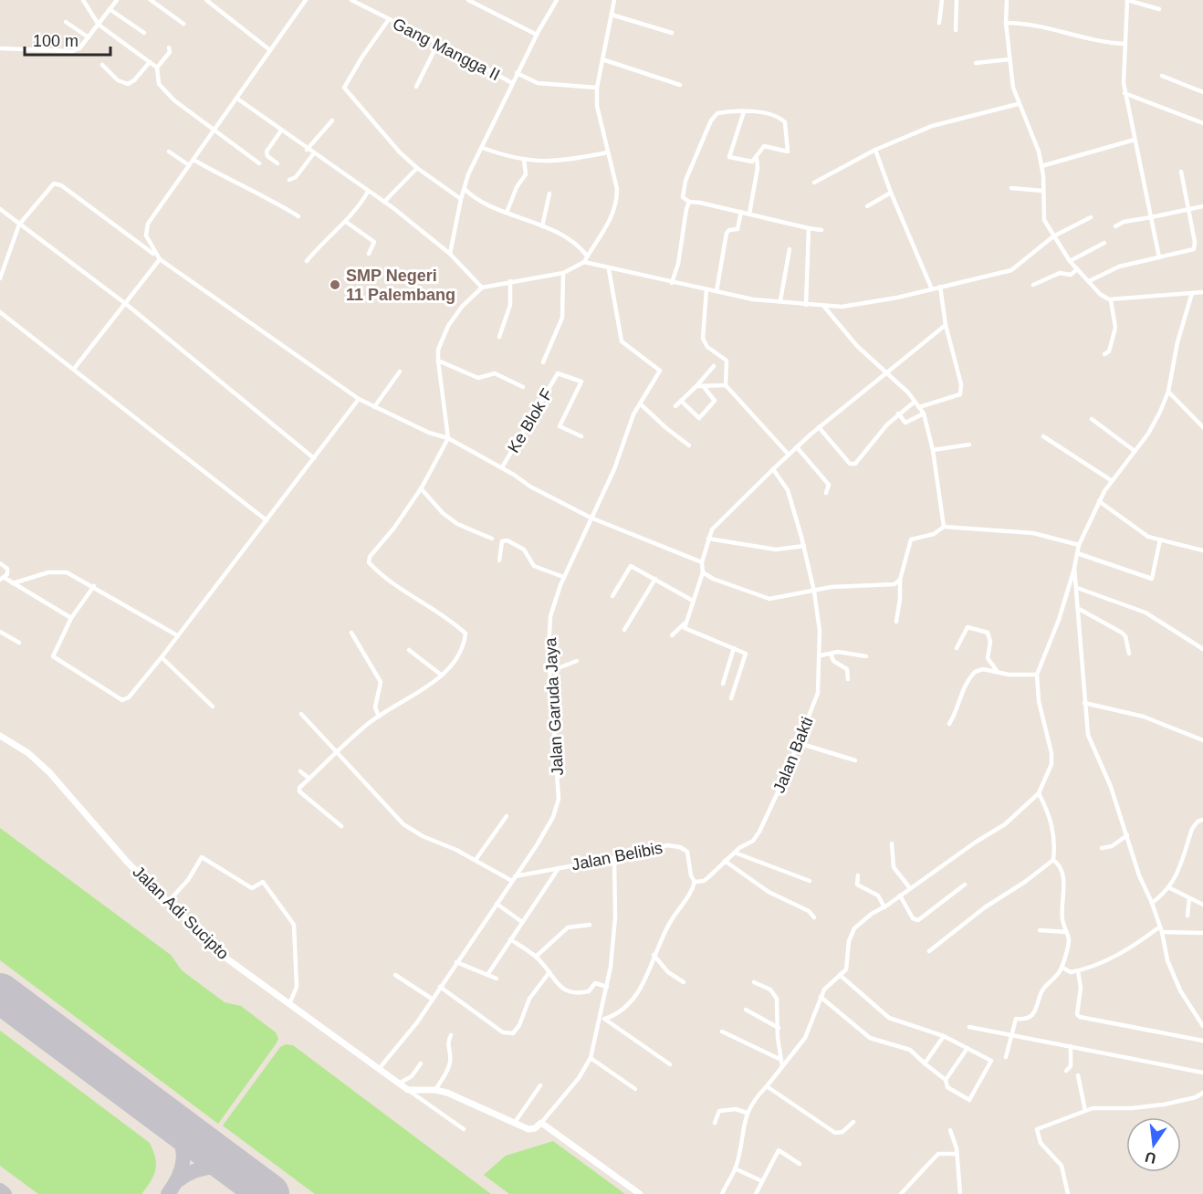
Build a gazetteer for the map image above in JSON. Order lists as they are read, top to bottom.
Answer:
{
  "streets": {
    "street": [
      "Gang Mangga II",
      "Ke Blok F",
      "Jalan Garuda Jaya",
      "Jalan Bakti",
      "Jalan Belibis",
      "Jalan Adi Sucipto"
    ]
  },
  "crossings": [
    ["Jalan Garuda Jaya", "Jalan Belibis"],
    ["Jalan Garuda Jaya", "Jalan Adi Sucipto"],
    ["Jalan Bakti", "Jalan Belibis"]
  ],
  "places": ["SMP Negeri 11 Palembang"],
  "scale_bar": "100 m",
  "north": "bottom"
}
